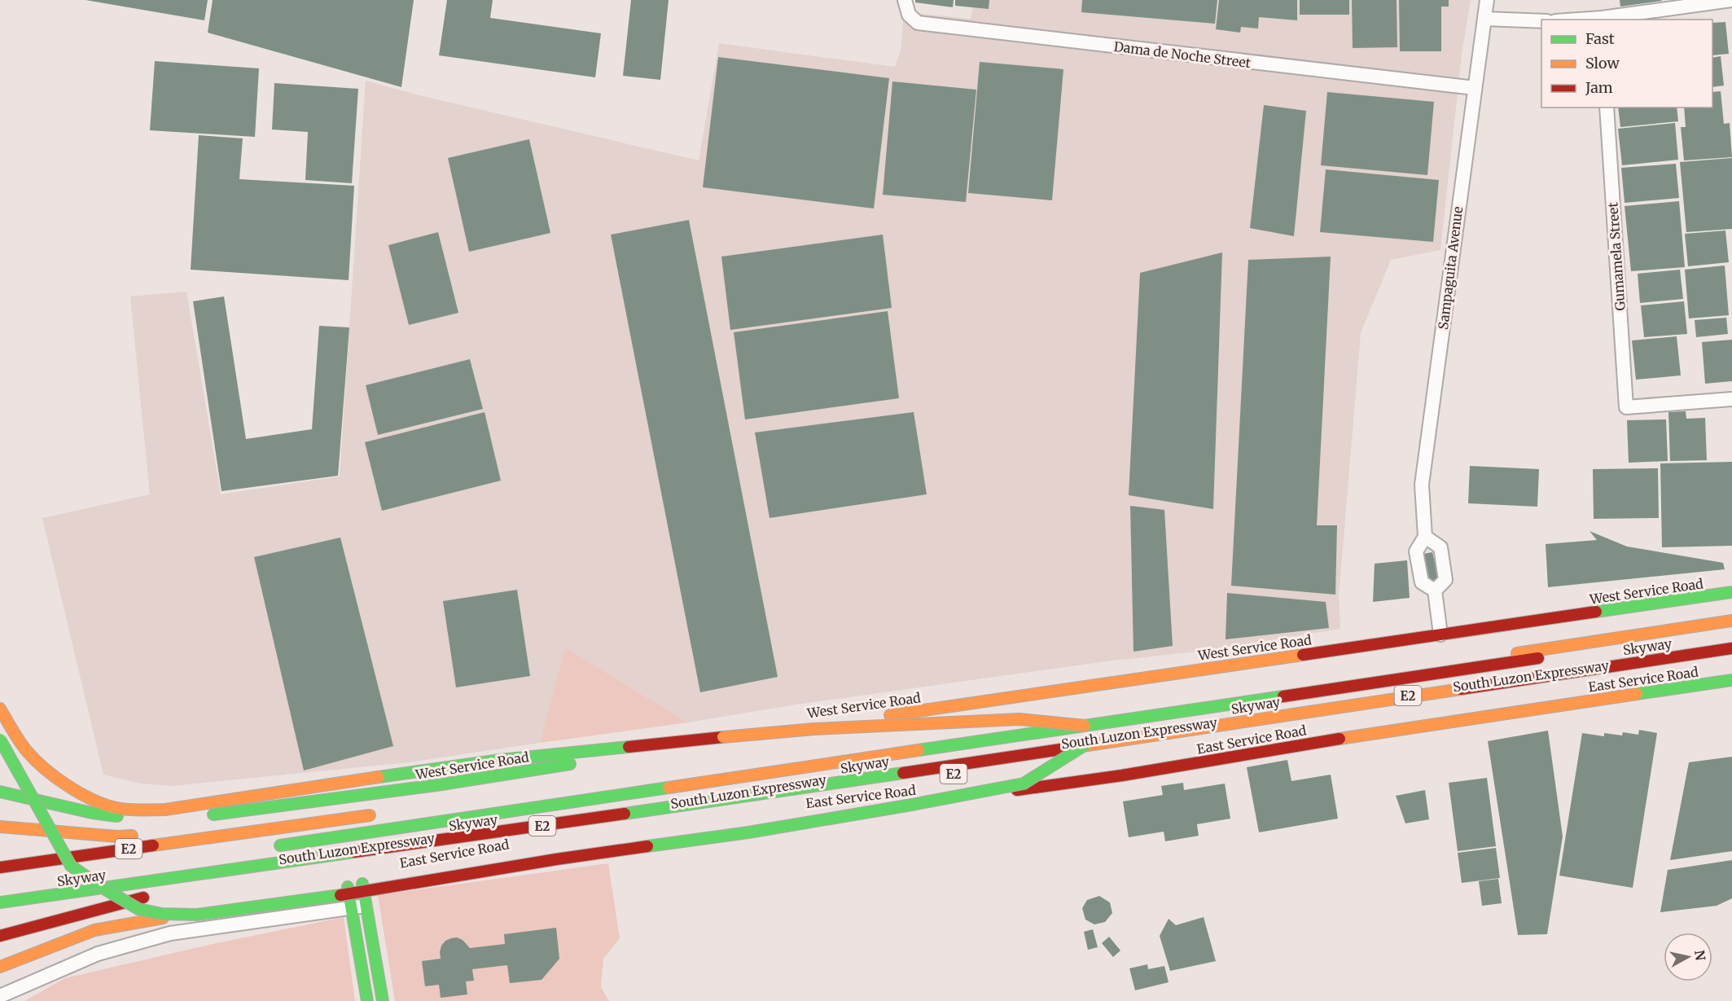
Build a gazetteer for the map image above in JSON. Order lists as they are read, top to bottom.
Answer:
{
  "streets": {
    "main road": [
      "West Service Road",
      "Skyway",
      "South Luzon Expressway",
      "East Service Road",
      "E2"
    ],
    "street": ["Dama de Noche Street", "Gumamela Street", "Sampaguita Avenue"]
  },
  "crossings": [
    ["Dama de Noche Street", "Sampaguita Avenue"]
  ],
  "legend": ["Fast", "Slow", "Jam"],
  "north": "right"
}
